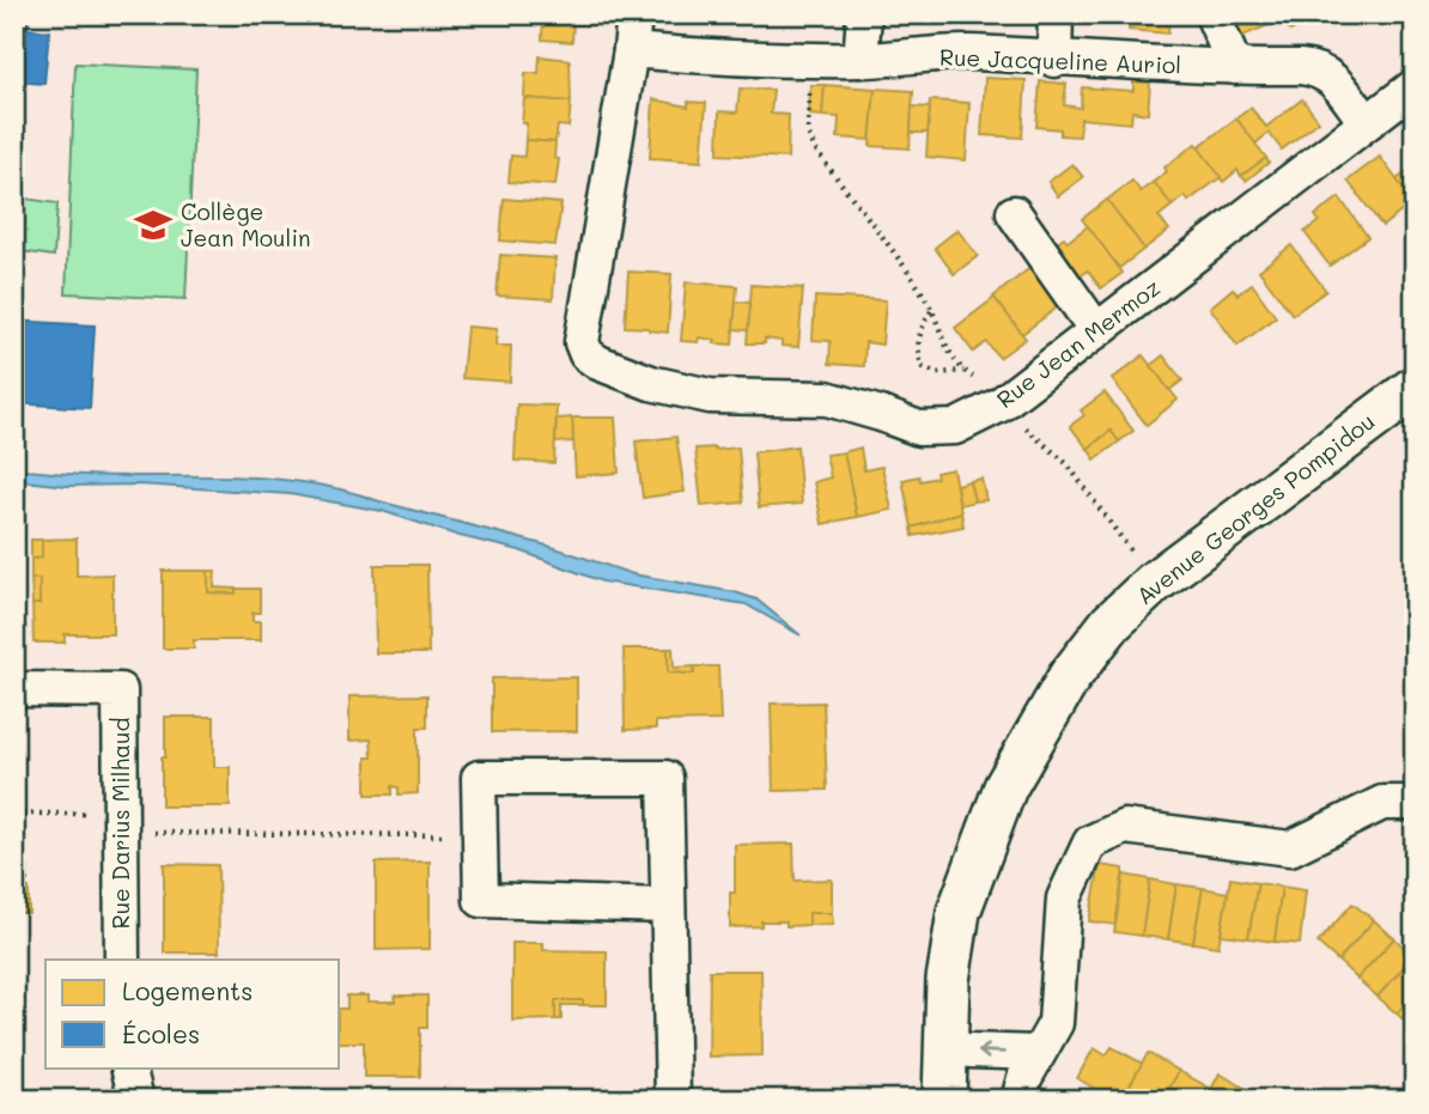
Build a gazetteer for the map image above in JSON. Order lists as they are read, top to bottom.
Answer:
{
  "streets": {
    "street": [
      "Rue Jacqueline Auriol",
      "Rue Jean Mermoz",
      "Avenue Georges Pompidou",
      "Rue Darius Milhaud"
    ]
  },
  "crossings": [
    ["Rue Jacqueline Auriol", "Rue Jean Mermoz"]
  ],
  "places": {
    "school or university": ["Collège Jean Moulin"]
  },
  "legend": ["Logements", "Écoles"]
}
